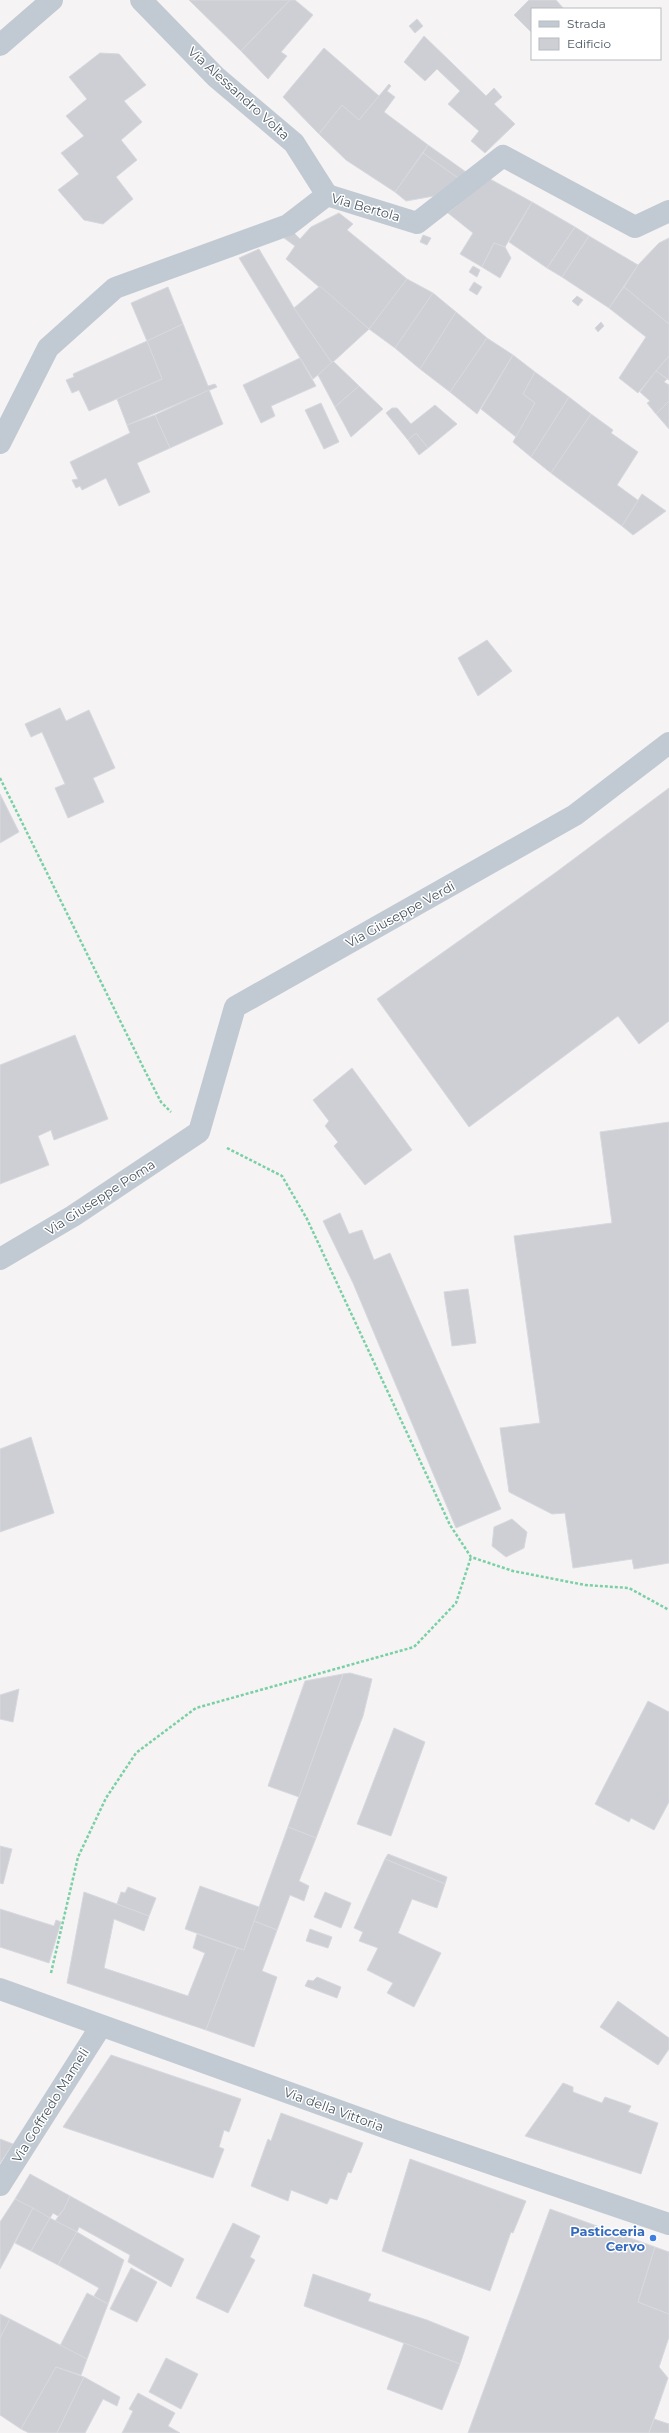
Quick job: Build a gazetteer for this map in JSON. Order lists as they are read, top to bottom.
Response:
{
  "streets": {
    "street": [
      "Via Alessandro Volta",
      "Via Bertola",
      "Via Giuseppe Verdi",
      "Via Giuseppe Poma",
      "Via Goffredo Mameli",
      "Via della Vittoria"
    ]
  },
  "crossings": [
    ["Via Alessandro Volta", "Via Bertola"],
    ["Via Giuseppe Verdi", "Via Giuseppe Poma"],
    ["Via Goffredo Mameli", "Via della Vittoria"]
  ],
  "places": ["Pasticceria Cervo"],
  "legend": ["Strada", "Edificio"]
}
